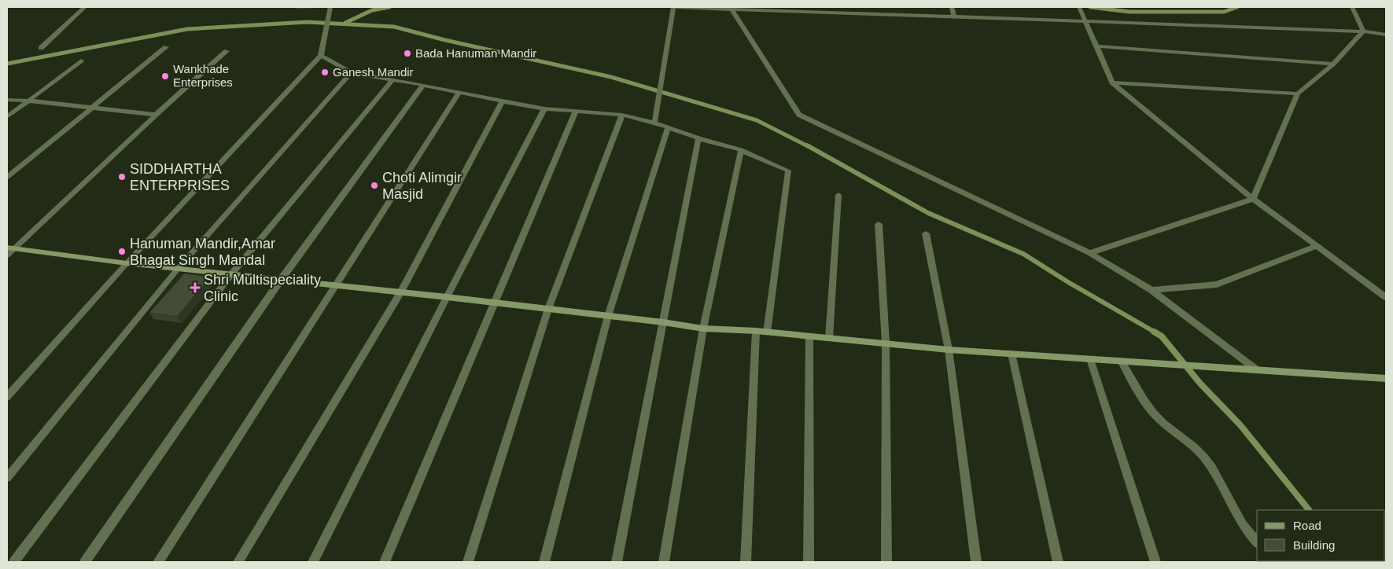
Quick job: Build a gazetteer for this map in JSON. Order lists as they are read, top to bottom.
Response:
{
  "places": {
    "other": [
      "Bada Hanuman Mandir",
      "Ganesh Mandir",
      "Wankhade Enterprises",
      "SIDDHARTHA ENTERPRISES",
      "Choti Alimgir Masjid",
      "Hanuman Mandir,Amar Bhagat Singh Mandal"
    ],
    "health": ["Shri Multispeciality Clinic"]
  },
  "legend": ["Road", "Building"]
}
